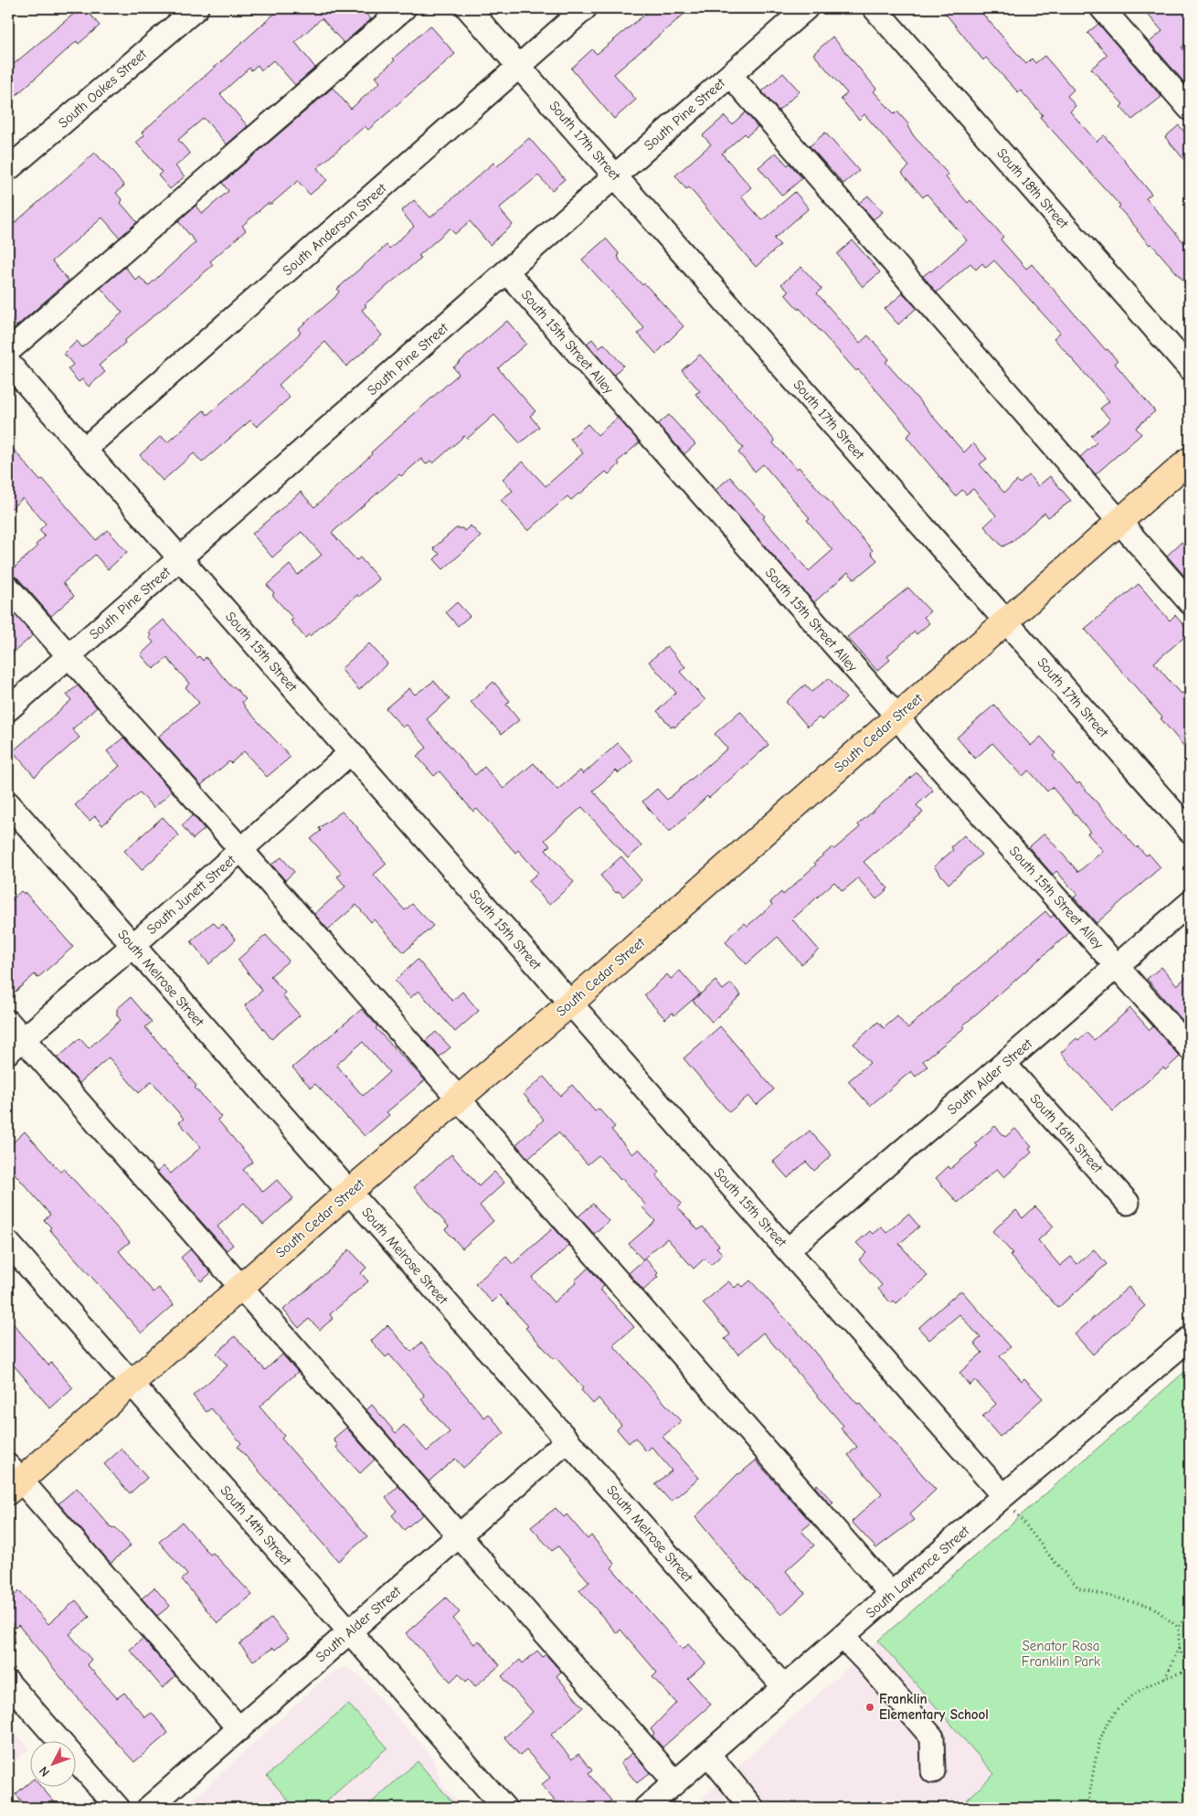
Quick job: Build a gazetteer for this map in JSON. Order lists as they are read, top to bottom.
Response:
{
  "streets": {
    "main road": ["South Cedar Street"],
    "street": [
      "South Oakes Street",
      "South Pine Street",
      "South 17th Street",
      "South 18th Street",
      "South Anderson Street",
      "South 15th Street Alley",
      "South 15th Street",
      "South Junett Street",
      "South Melrose Street",
      "South Alder Street",
      "South 16th Street",
      "South 14th Street",
      "South Lawrence Street"
    ]
  },
  "crossings": [
    ["South Pine Street", "South 17th Street"],
    ["South Pine Street", "South 15th Street Alley"],
    ["South Pine Street", "South 15th Street"],
    ["South 17th Street", "South Anderson Street"],
    ["South 17th Street", "South Cedar Street"],
    ["South Anderson Street", "South 15th Street"],
    ["South 15th Street Alley", "South Cedar Street"],
    ["South 15th Street Alley", "South Alder Street"],
    ["South 15th Street", "South Cedar Street"],
    ["South 15th Street", "South Junett Street"],
    ["South 15th Street", "South Alder Street"],
    ["South 15th Street", "South Lawrence Street"],
    ["South Cedar Street", "South Melrose Street"],
    ["South Cedar Street", "South 14th Street"],
    ["South Junett Street", "South Melrose Street"],
    ["South Melrose Street", "South Alder Street"],
    ["South Melrose Street", "South Lawrence Street"],
    ["South Alder Street", "South 16th Street"],
    ["South Alder Street", "South 14th Street"]
  ],
  "parks": ["Senator Rosa Franklin Park"],
  "places": ["Franklin Elementary School"],
  "north": "bottom left"
}
